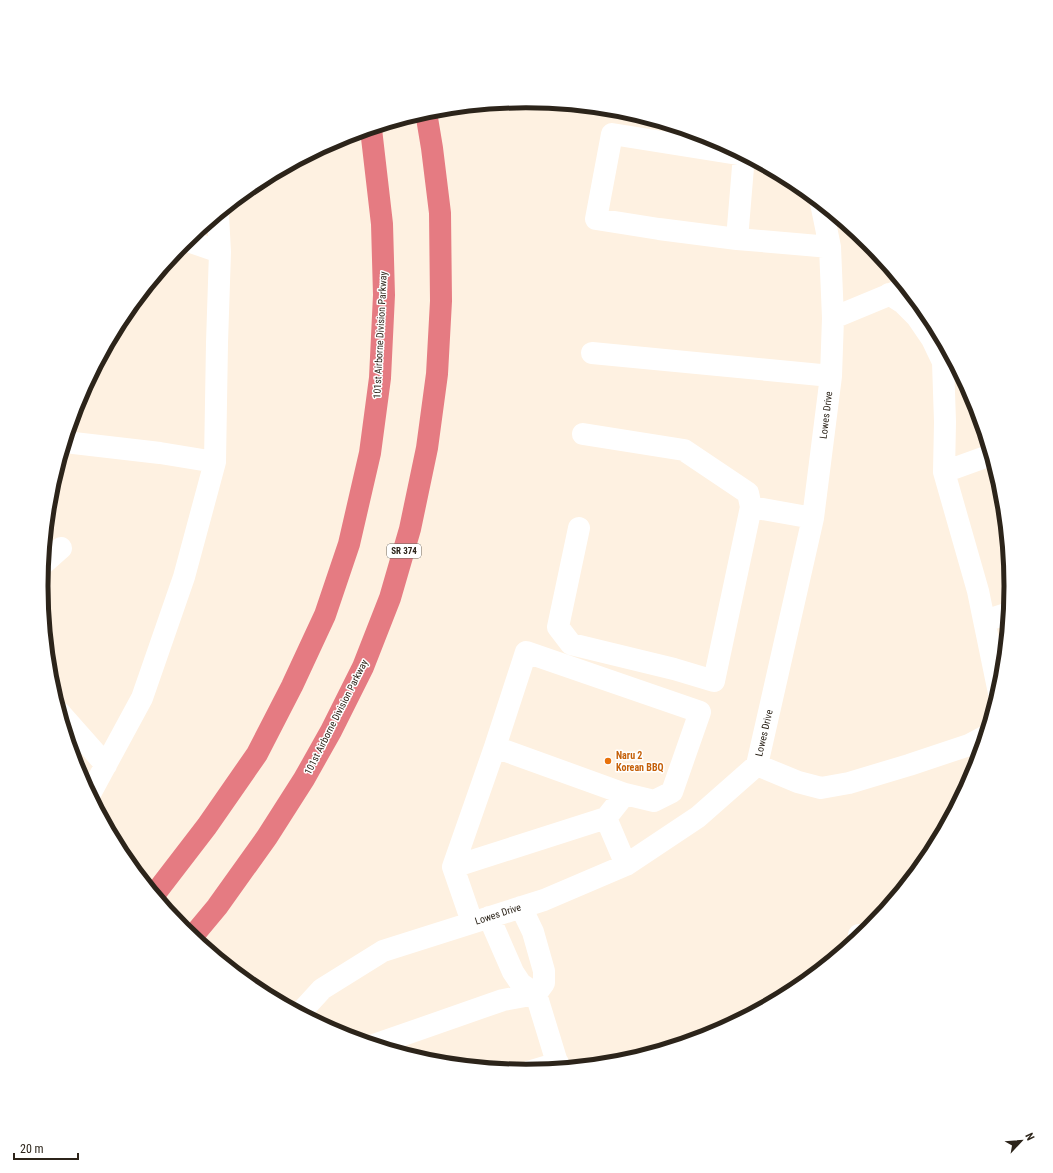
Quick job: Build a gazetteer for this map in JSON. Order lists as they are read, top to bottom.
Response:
{
  "streets": {
    "highway": ["101st Airborne Division Parkway", "SR 374"],
    "street": ["Lowes Drive"]
  },
  "places": ["Naru 2 Korean BBQ"],
  "scale_bar": "20 m",
  "north": "top right"
}
